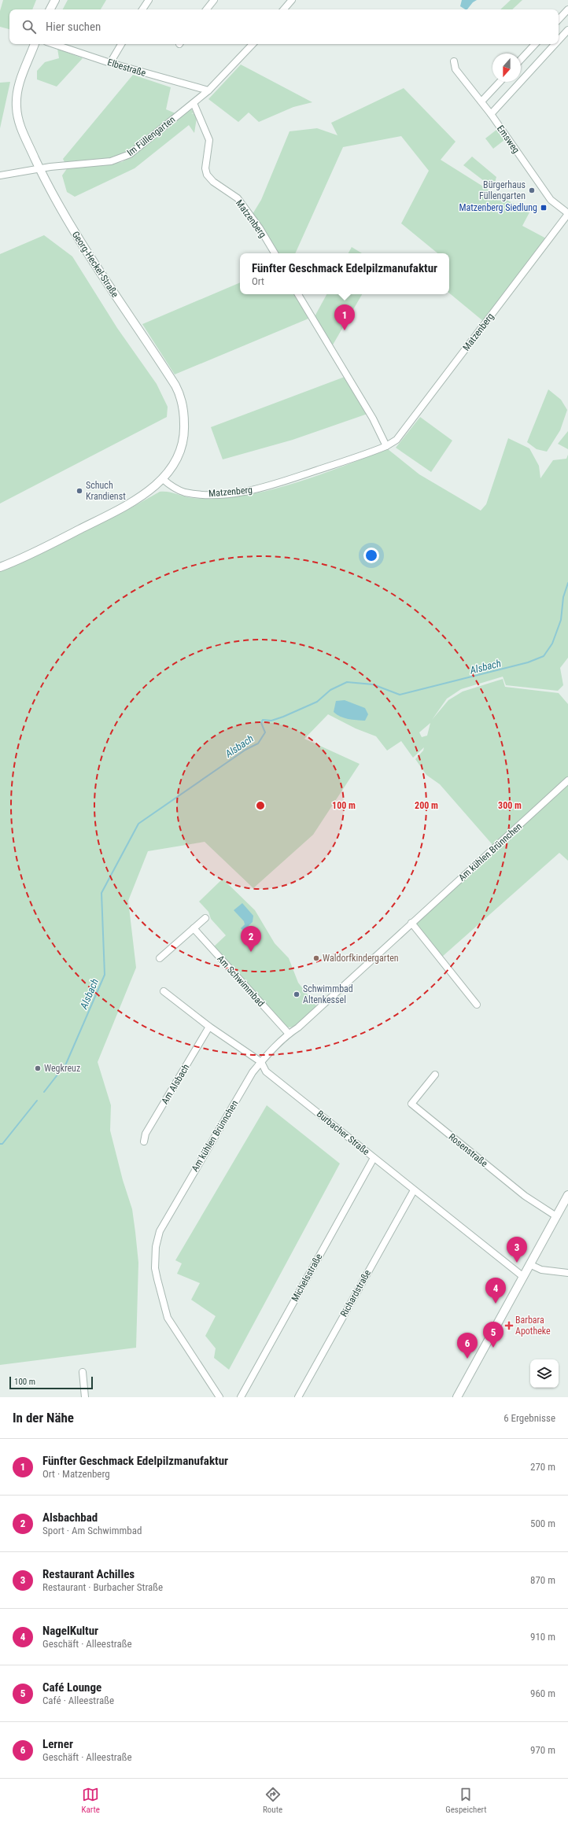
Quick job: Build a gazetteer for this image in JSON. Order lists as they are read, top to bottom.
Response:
{
  "streets": {
    "street": [
      "Elbestraße",
      "Im Füllengarten",
      "Emsweg",
      "Matzenberg",
      "Georg-Heckel-Straße",
      "Am kühlen Brünnchen",
      "Am Schwimmbad",
      "Am Alsbach",
      "Burbacher Straße",
      "Rosenstraße",
      "Michelsstraße",
      "Richardstraße"
    ]
  },
  "crossings": [
    ["Elbestraße", "Im Füllengarten"],
    ["Im Füllengarten", "Matzenberg"],
    ["Im Füllengarten", "Georg-Heckel-Straße"],
    ["Emsweg", "Matzenberg"],
    ["Matzenberg", "Georg-Heckel-Straße"],
    ["Am kühlen Brünnchen", "Am Schwimmbad"],
    ["Am kühlen Brünnchen", "Burbacher Straße"],
    ["Am Alsbach", "Burbacher Straße"],
    ["Burbacher Straße", "Michelsstraße"],
    ["Burbacher Straße", "Richardstraße"]
  ],
  "water": ["Alsbach"],
  "places": {
    "other": [
      "Bürgerhaus Füllengarten",
      "Schuch Krandienst",
      "Waldorfkindergarten",
      "Schwimmbad Altenkessel",
      "Wegkreuz"
    ],
    "transit": ["Matzenberg Siedlung"],
    "health": ["Barbara Apotheke"]
  },
  "scale_bar": "100 m",
  "north": "bottom",
  "page": {
    "search": "Hier suchen",
    "popup": ["Fünfter Geschmack Edelpilzmanufaktur", "Ort"],
    "pins": [
      "1",
      "2",
      "3",
      "4",
      "5",
      "6"
    ],
    "scale": "100 m",
    "heading": ["In der Nähe", "6 Ergebnisse"],
    "list": [
      {
        "mark": "1",
        "name": "Fünfter Geschmack Edelpilzmanufaktur",
        "note": "Ort · Matzenberg",
        "value": "270 m"
      },
      {
        "mark": "2",
        "name": "Alsbachbad",
        "note": "Sport · Am Schwimmbad",
        "value": "500 m"
      },
      {
        "mark": "3",
        "name": "Restaurant Achilles",
        "note": "Restaurant · Burbacher Straße",
        "value": "870 m"
      },
      {
        "mark": "4",
        "name": "NagelKultur",
        "note": "Geschäft · Alleestraße",
        "value": "910 m"
      },
      {
        "mark": "5",
        "name": "Café Lounge",
        "note": "Café · Alleestraße",
        "value": "960 m"
      },
      {
        "mark": "6",
        "name": "Lerner",
        "note": "Geschäft · Alleestraße",
        "value": "970 m"
      }
    ],
    "nav": ["Karte", "Route", "Gespeichert"]
  },
  "rings": ["100 m", "200 m", "300 m"]
}
